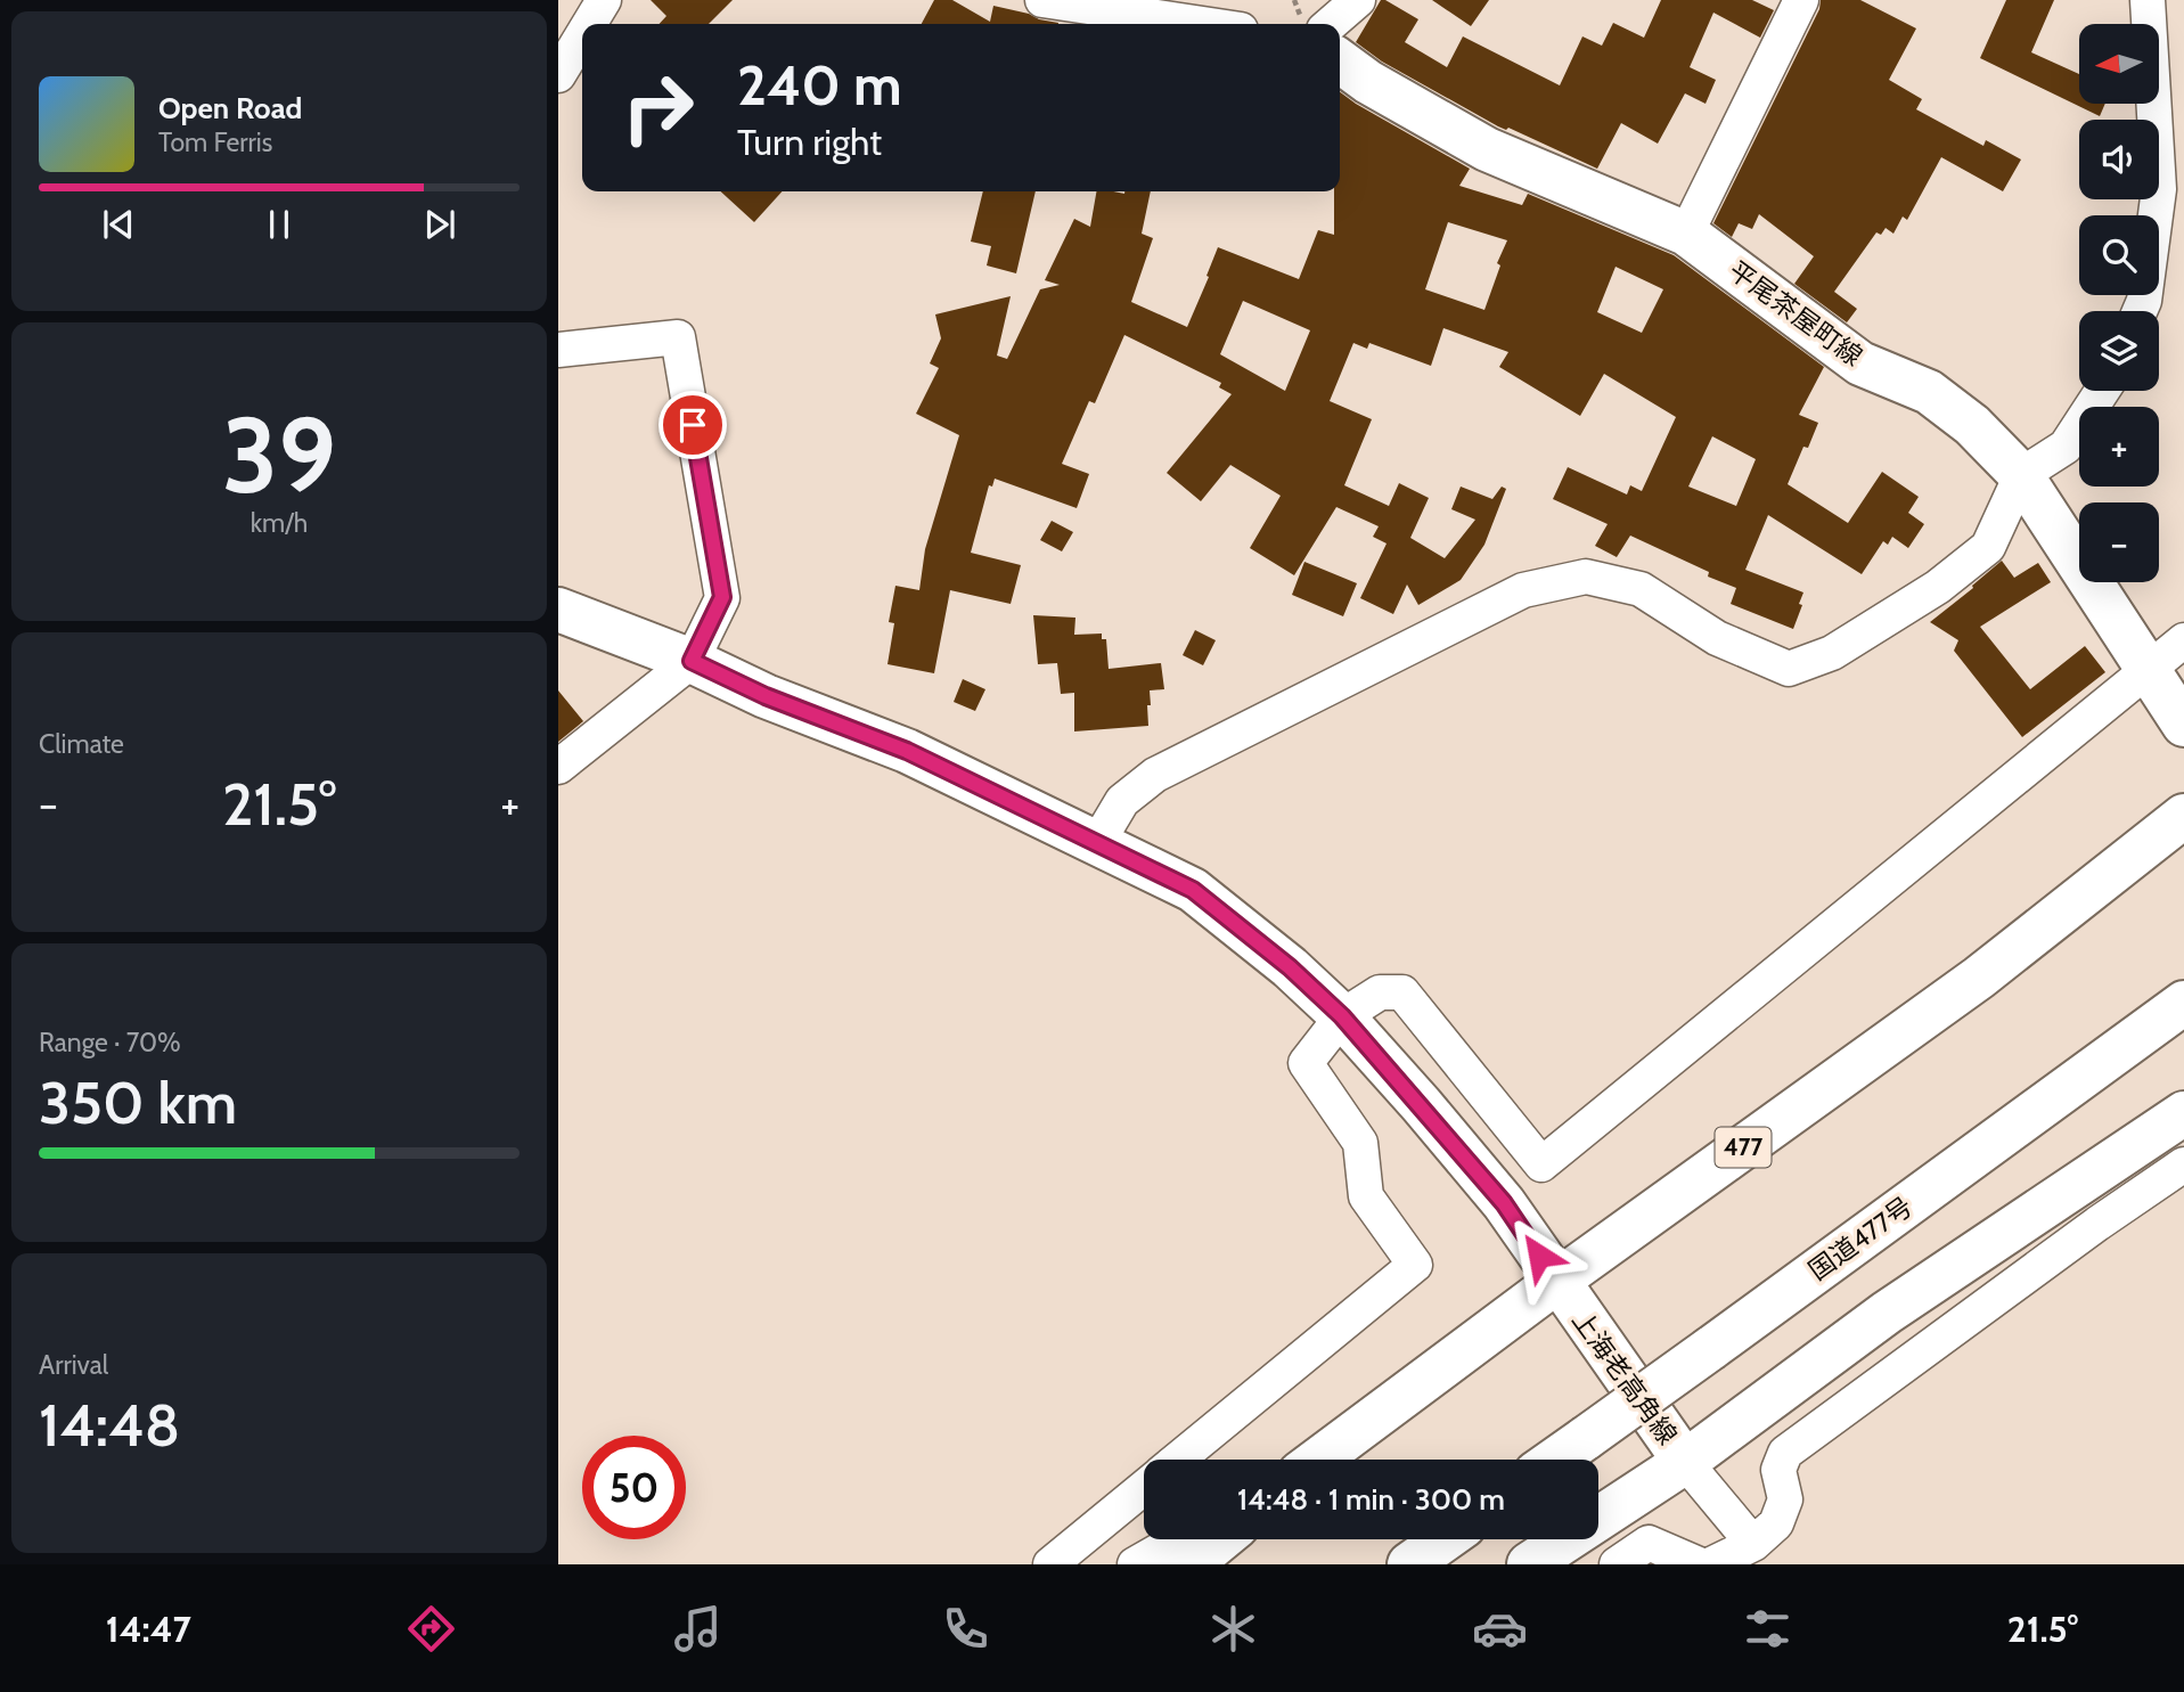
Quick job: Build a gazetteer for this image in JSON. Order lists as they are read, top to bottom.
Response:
{
  "streets": {
    "main road": [
      "平尾茶屋町線",
      "477",
      "国道477号",
      "上海老高角線"
    ]
  },
  "crossings": [
    ["477", "上海老高角線"]
  ],
  "north": "left",
  "page": {
    "map_buttons": ["+", "−"],
    "turn": ["240 m", "Turn right"],
    "song": ["Open Road", "Tom Ferris"],
    "tile": [
      ["39", "km/h"],
      "Climate",
      ["Range · 70%", "350 km"],
      ["Arrival", "14:48"]
    ],
    "heat": ["−", "21.5°", "+"],
    "limit": "50",
    "trip": "14:48 · 1 min · 300 m",
    "tabs": ["14:47", "21.5°"]
  }
}
